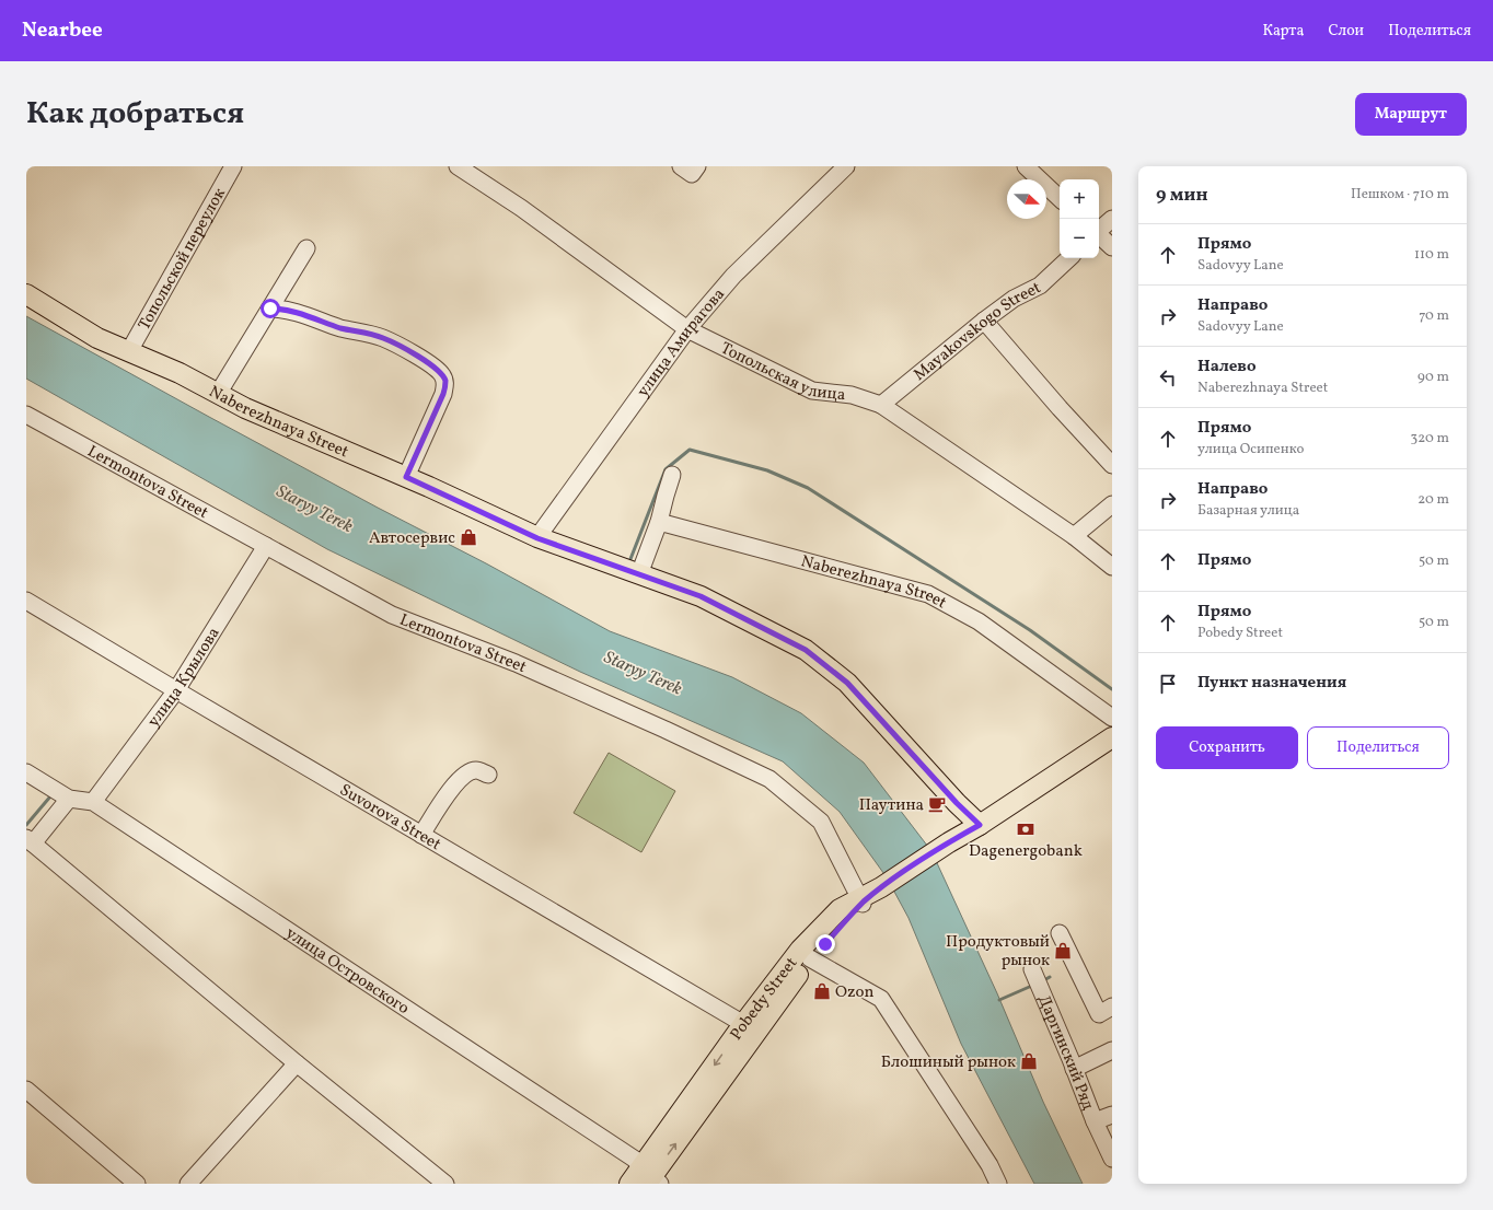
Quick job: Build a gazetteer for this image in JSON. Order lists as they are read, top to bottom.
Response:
{
  "streets": {
    "main road": ["Naberezhnaya Street", "Pobedy Street"],
    "street": [
      "Топольской переулок",
      "Mayakovskogo Street",
      "улица Амирагова",
      "Топольская улица",
      "Lermontova Street",
      "улица Крылова",
      "Suvorova Street",
      "улица Островского",
      "Даргинский Ряд"
    ]
  },
  "crossings": [
    ["Топольской переулок", "Naberezhnaya Street"],
    ["Mayakovskogo Street", "Топольская улица"],
    ["улица Амирагова", "Топольская улица"],
    ["улица Амирагова", "Naberezhnaya Street"],
    ["Naberezhnaya Street", "Pobedy Street"],
    ["Lermontova Street", "улица Крылова"],
    ["Lermontova Street", "Pobedy Street"],
    ["улица Крылова", "Suvorova Street"],
    ["улица Крылова", "улица Островского"],
    ["Suvorova Street", "Pobedy Street"],
    ["улица Островского", "Pobedy Street"]
  ],
  "water": ["Staryy Terek"],
  "places": {
    "shop": [
      "Автосервис",
      "Продуктовый рынок",
      "Ozon",
      "Блошиный рынок"
    ],
    "cafe": ["Паутина"],
    "bank": ["Dagenergobank"]
  },
  "north": "right",
  "page": {
    "header": "Nearbee",
    "nav": ["Карта", "Слои", "Поделиться"],
    "title": "Как добраться",
    "buttons": [
      "Маршрут",
      ["Сохранить", "Поделиться"]
    ],
    "heading": ["9 мин", "Пешком · 710 m"],
    "map_buttons": ["+", "−"],
    "list": [
      ["Прямо", "Sadovyy Lane", "110 m"],
      ["Направо", "Sadovyy Lane", "70 m"],
      ["Налево", "Naberezhnaya Street", "90 m"],
      ["Прямо", "улица Осипенко", "320 m"],
      ["Направо", "Базарная улица", "20 m"],
      ["Прямо", "50 m"],
      ["Прямо", "Pobedy Street", "50 m"],
      "Пункт назначения"
    ]
  }
}
